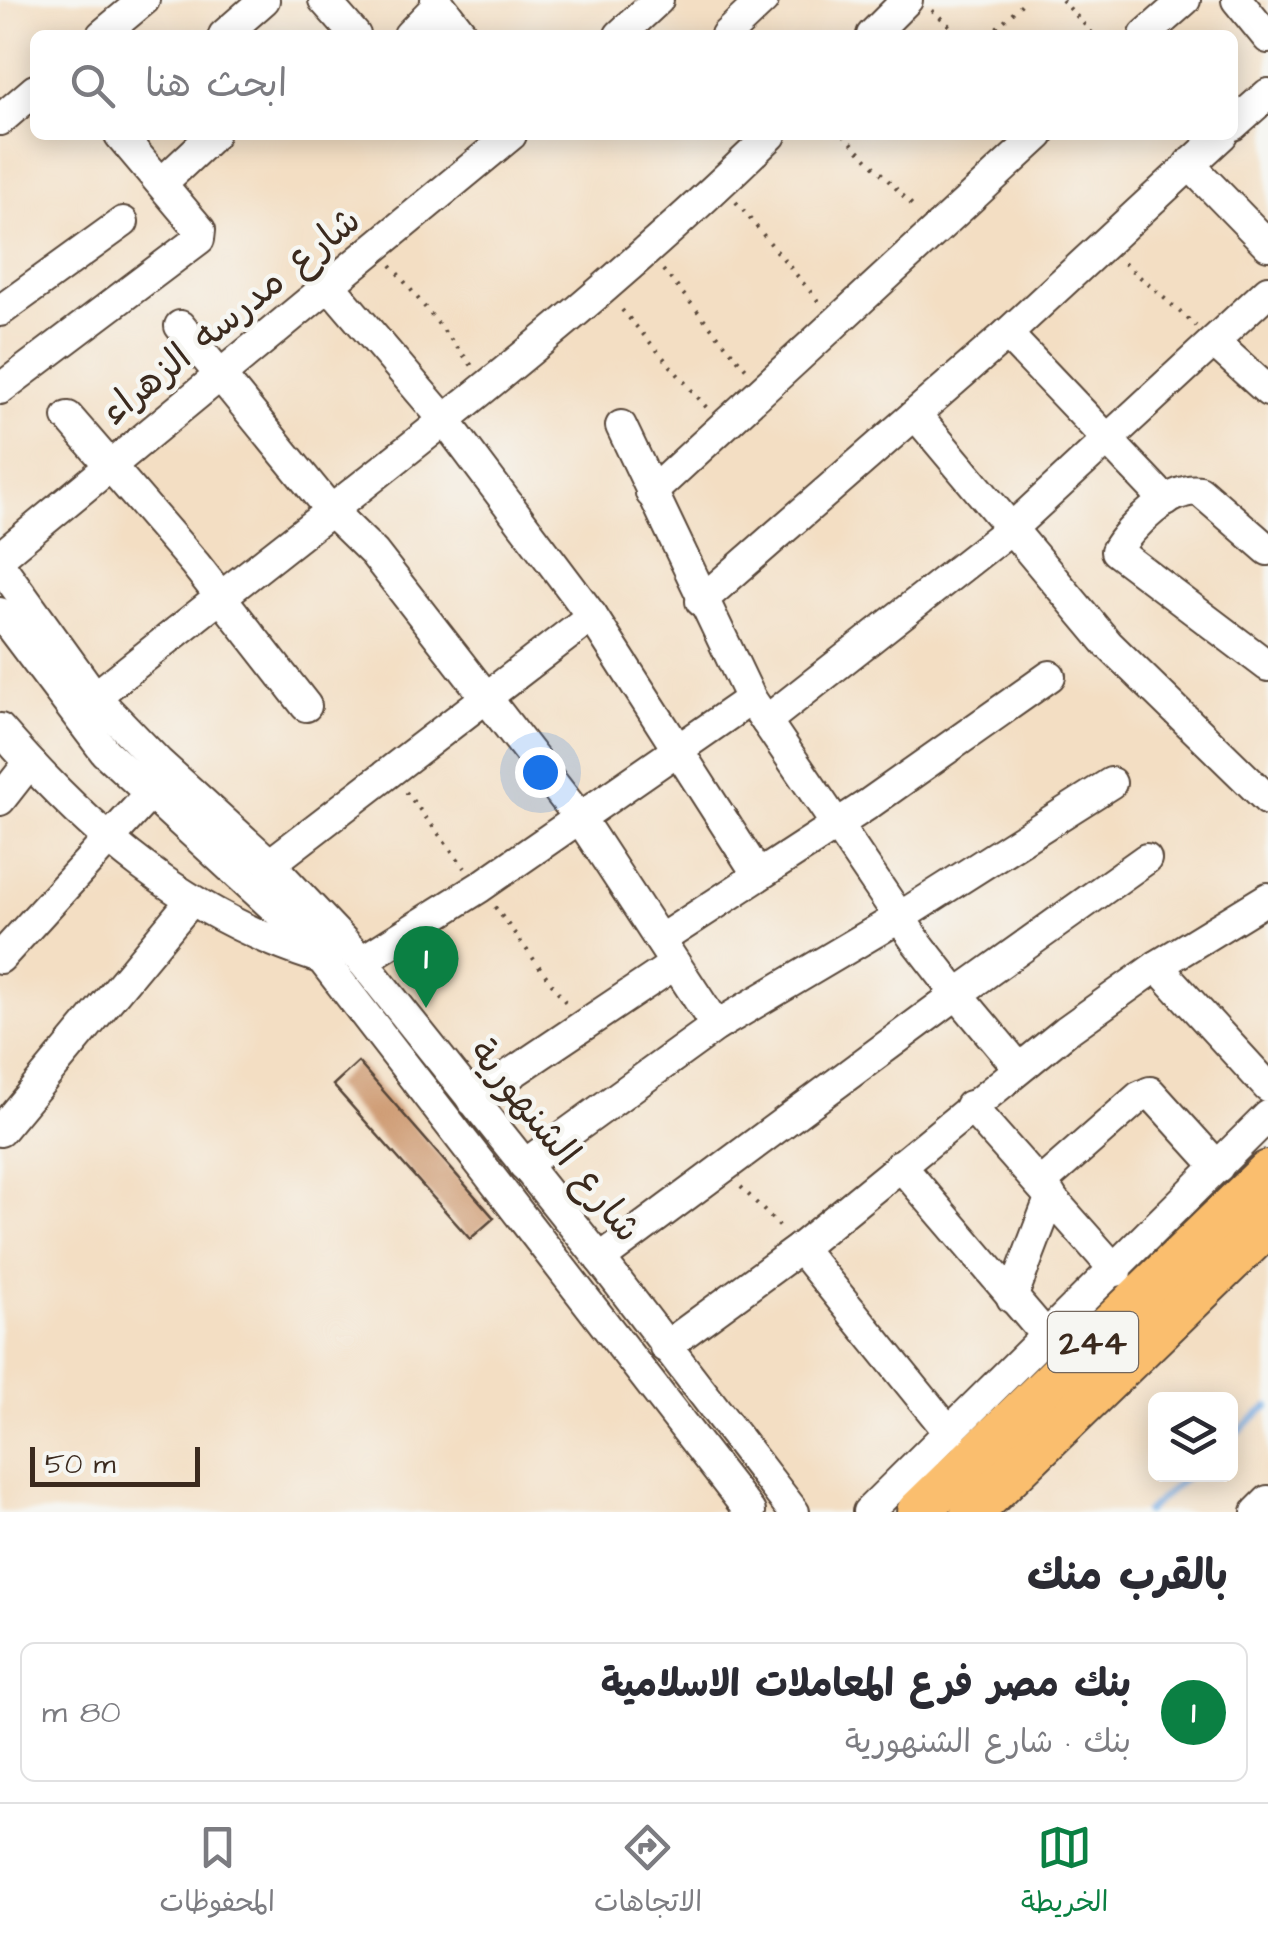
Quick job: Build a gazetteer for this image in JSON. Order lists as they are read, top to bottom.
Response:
{
  "streets": {
    "highway": ["244"],
    "street": ["شارع مدرسه الزهراء", "شارع الشنهورية"]
  },
  "scale_bar": "50 m",
  "page": {
    "search": "ابحث هنا",
    "pins": "1",
    "scale": "50 m",
    "heading": "بالقرب منك",
    "list": [
      {
        "mark": "1",
        "name": "بنك مصر فرع المعاملات الاسلامية",
        "note": "بنك · شارع الشنهورية",
        "value": "80 m"
      }
    ],
    "nav": ["الخريطة", "الاتجاهات", "المحفوظات"]
  }
}
